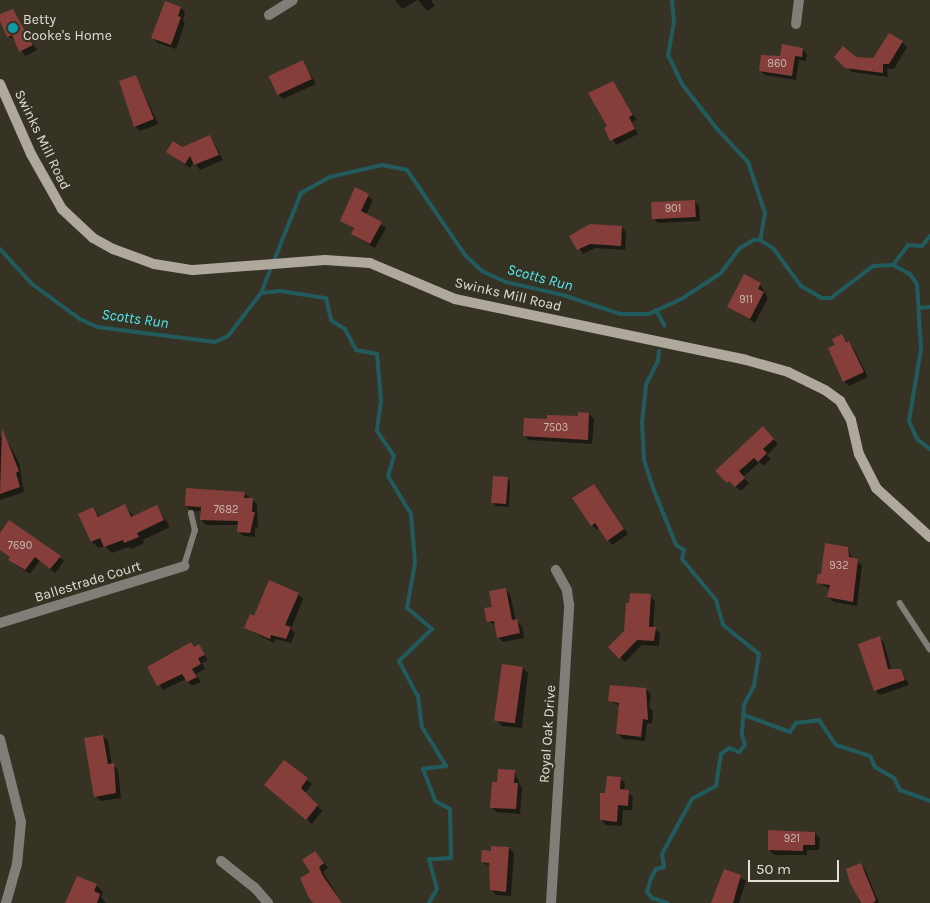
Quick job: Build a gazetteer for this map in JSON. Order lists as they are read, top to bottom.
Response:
{
  "streets": {
    "street": ["Swinks Mill Road", "Ballestrade Court", "Royal Oak Drive"]
  },
  "water": ["Scotts Run"],
  "places": ["Betty Cooke's Home"],
  "house_numbers": [
    "860",
    "901",
    "911",
    "7503",
    "7682",
    "7690",
    "932",
    "921"
  ],
  "scale_bar": "50 m"
}
